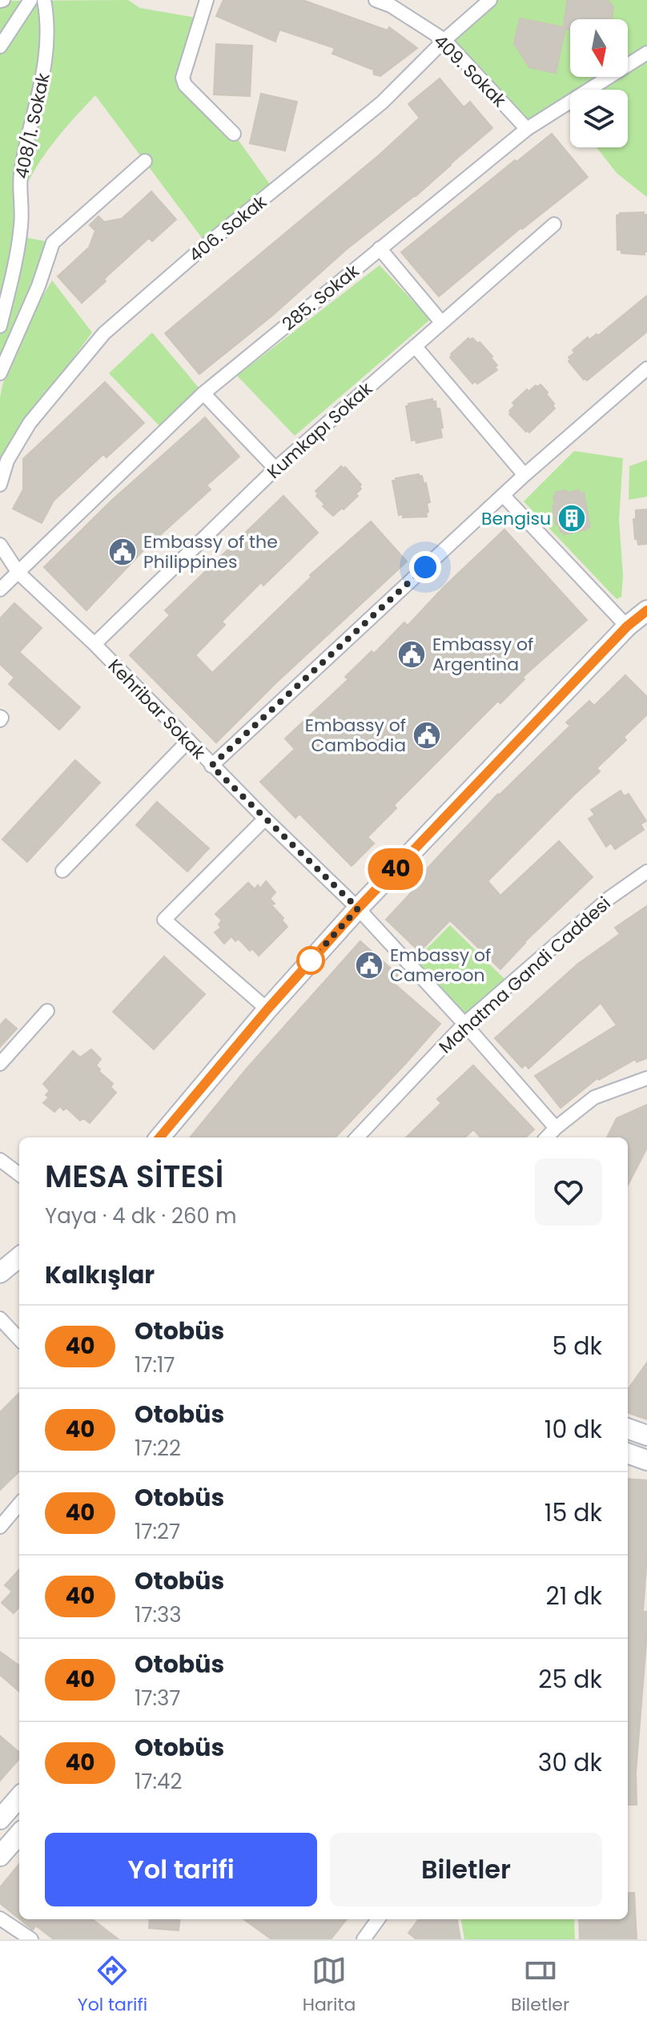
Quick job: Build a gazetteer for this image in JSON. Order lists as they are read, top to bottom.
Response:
{
  "streets": {
    "street": [
      "409. Sokak",
      "408/1. Sokak",
      "406. Sokak",
      "285. Sokak",
      "Kumkapı Sokak",
      "Kehribar Sokak",
      "Mahatma Gandi Caddesi"
    ]
  },
  "crossings": [
    ["409. Sokak", "406. Sokak"],
    ["409. Sokak", "285. Sokak"],
    ["285. Sokak", "Kehribar Sokak"],
    ["Kumkapı Sokak", "Kehribar Sokak"],
    ["Kehribar Sokak", "Mahatma Gandi Caddesi"]
  ],
  "places": {
    "building": ["Bengisu"],
    "public building": [
      "Embassy of the Philippines",
      "Embassy of Argentina",
      "Embassy of Cambodia",
      "Embassy of Cameroon"
    ]
  },
  "lines": ["bus line 40"],
  "north": "bottom",
  "page": {
    "on_map": "40",
    "heading": [
      ["MESA SİTESİ", "Yaya · 4 dk · 260 m"],
      "Kalkışlar"
    ],
    "list": [
      {
        "mark": "40",
        "name": "Otobüs",
        "note": "17:17",
        "value": "5 dk"
      },
      {
        "mark": "40",
        "name": "Otobüs",
        "note": "17:22",
        "value": "10 dk"
      },
      {
        "mark": "40",
        "name": "Otobüs",
        "note": "17:27",
        "value": "15 dk"
      },
      {
        "mark": "40",
        "name": "Otobüs",
        "note": "17:33",
        "value": "21 dk"
      },
      {
        "mark": "40",
        "name": "Otobüs",
        "note": "17:37",
        "value": "25 dk"
      },
      {
        "mark": "40",
        "name": "Otobüs",
        "note": "17:42",
        "value": "30 dk"
      }
    ],
    "buttons": ["Yol tarifi", "Biletler"],
    "tabs": ["Yol tarifi", "Harita", "Biletler"]
  }
}
